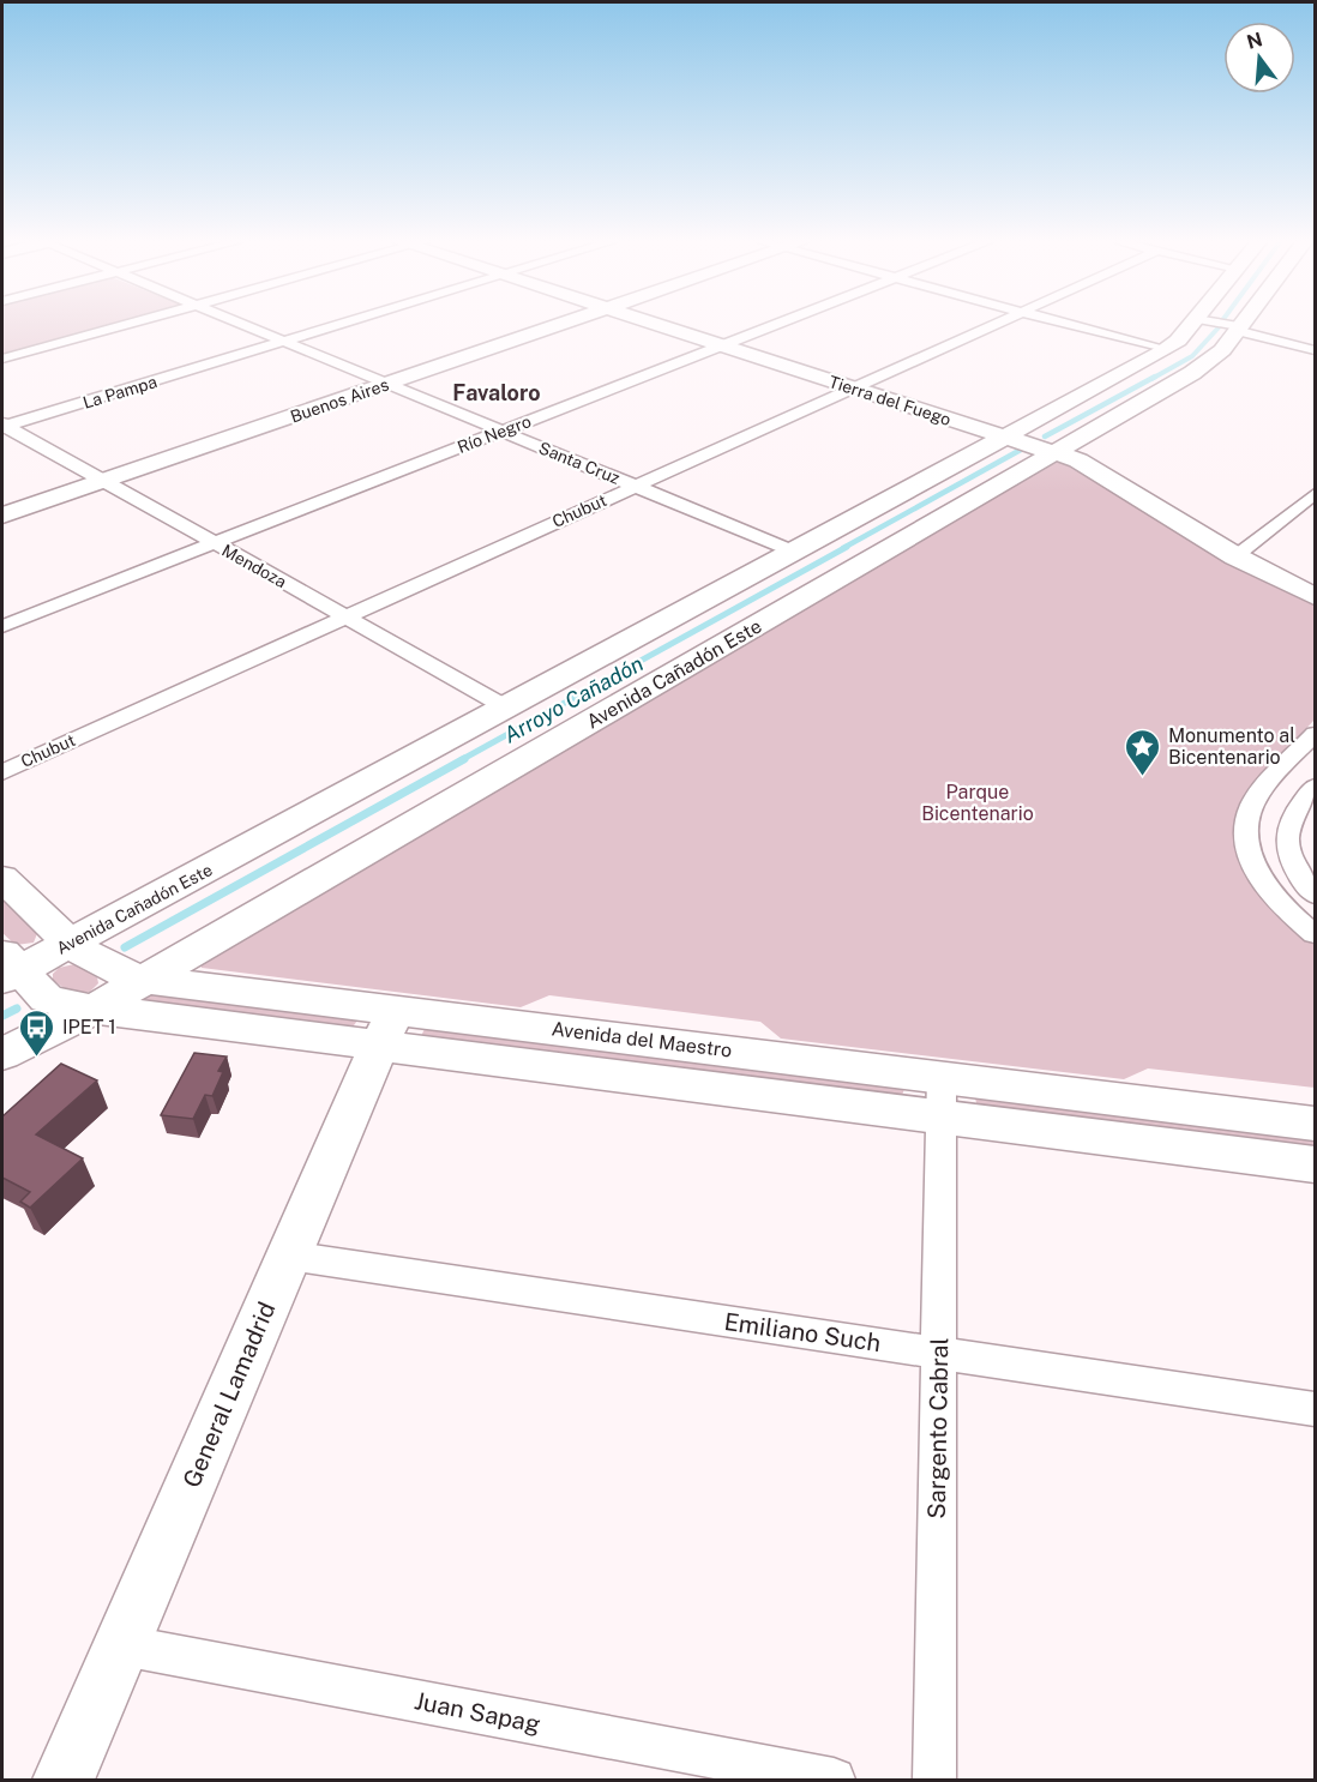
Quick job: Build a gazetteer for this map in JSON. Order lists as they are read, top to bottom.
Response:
{
  "streets": {
    "street": [
      "La Pampa",
      "Buenos Aires",
      "Tierra del Fuego",
      "Río Negro",
      "Santa Cruz",
      "Chubut",
      "Mendoza",
      "Avenida Cañadón Este",
      "Avenida del Maestro",
      "Emiliano Such",
      "General Lamadrid",
      "Sargento Cabral",
      "Juan Sapag"
    ]
  },
  "crossings": [
    ["La Pampa", "Santa Cruz"],
    ["La Pampa", "Mendoza"],
    ["Buenos Aires", "Santa Cruz"],
    ["Buenos Aires", "Mendoza"],
    ["Tierra del Fuego", "Río Negro"],
    ["Tierra del Fuego", "Chubut"],
    ["Tierra del Fuego", "Avenida Cañadón Este"],
    ["Río Negro", "Santa Cruz"],
    ["Río Negro", "Mendoza"],
    ["Santa Cruz", "Chubut"],
    ["Santa Cruz", "Avenida Cañadón Este"],
    ["Chubut", "Mendoza"],
    ["Mendoza", "Avenida Cañadón Este"],
    ["Avenida Cañadón Este", "Avenida del Maestro"],
    ["Avenida del Maestro", "General Lamadrid"],
    ["Avenida del Maestro", "Sargento Cabral"],
    ["Emiliano Such", "General Lamadrid"],
    ["Emiliano Such", "Sargento Cabral"],
    ["General Lamadrid", "Juan Sapag"]
  ],
  "districts": ["Favaloro"],
  "water": ["Arroyo Cañadón"],
  "parks": ["Parque Bicentenario"],
  "places": {
    "place": ["Monumento al Bicentenario"],
    "bus stop": ["IPET 1"]
  },
  "north": "top"
}
